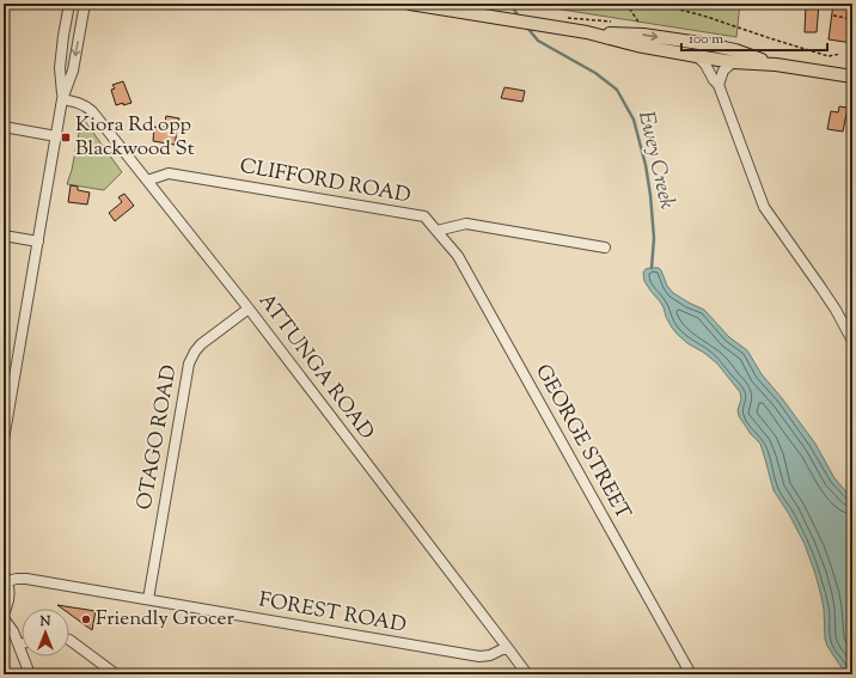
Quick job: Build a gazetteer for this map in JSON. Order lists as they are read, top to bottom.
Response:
{
  "streets": {
    "street": [
      "CLIFFORD ROAD",
      "ATTUNGA ROAD",
      "OTAGO ROAD",
      "GEORGE STREET",
      "FOREST ROAD"
    ]
  },
  "crossings": [
    ["CLIFFORD ROAD", "ATTUNGA ROAD"],
    ["CLIFFORD ROAD", "GEORGE STREET"],
    ["ATTUNGA ROAD", "OTAGO ROAD"],
    ["ATTUNGA ROAD", "FOREST ROAD"],
    ["OTAGO ROAD", "FOREST ROAD"]
  ],
  "water": ["Ewey Creek"],
  "places": {
    "transit": ["Kiora Rd opp Blackwood St"],
    "other": ["Friendly Grocer"]
  },
  "scale_bar": "100 m",
  "north": "top"
}
